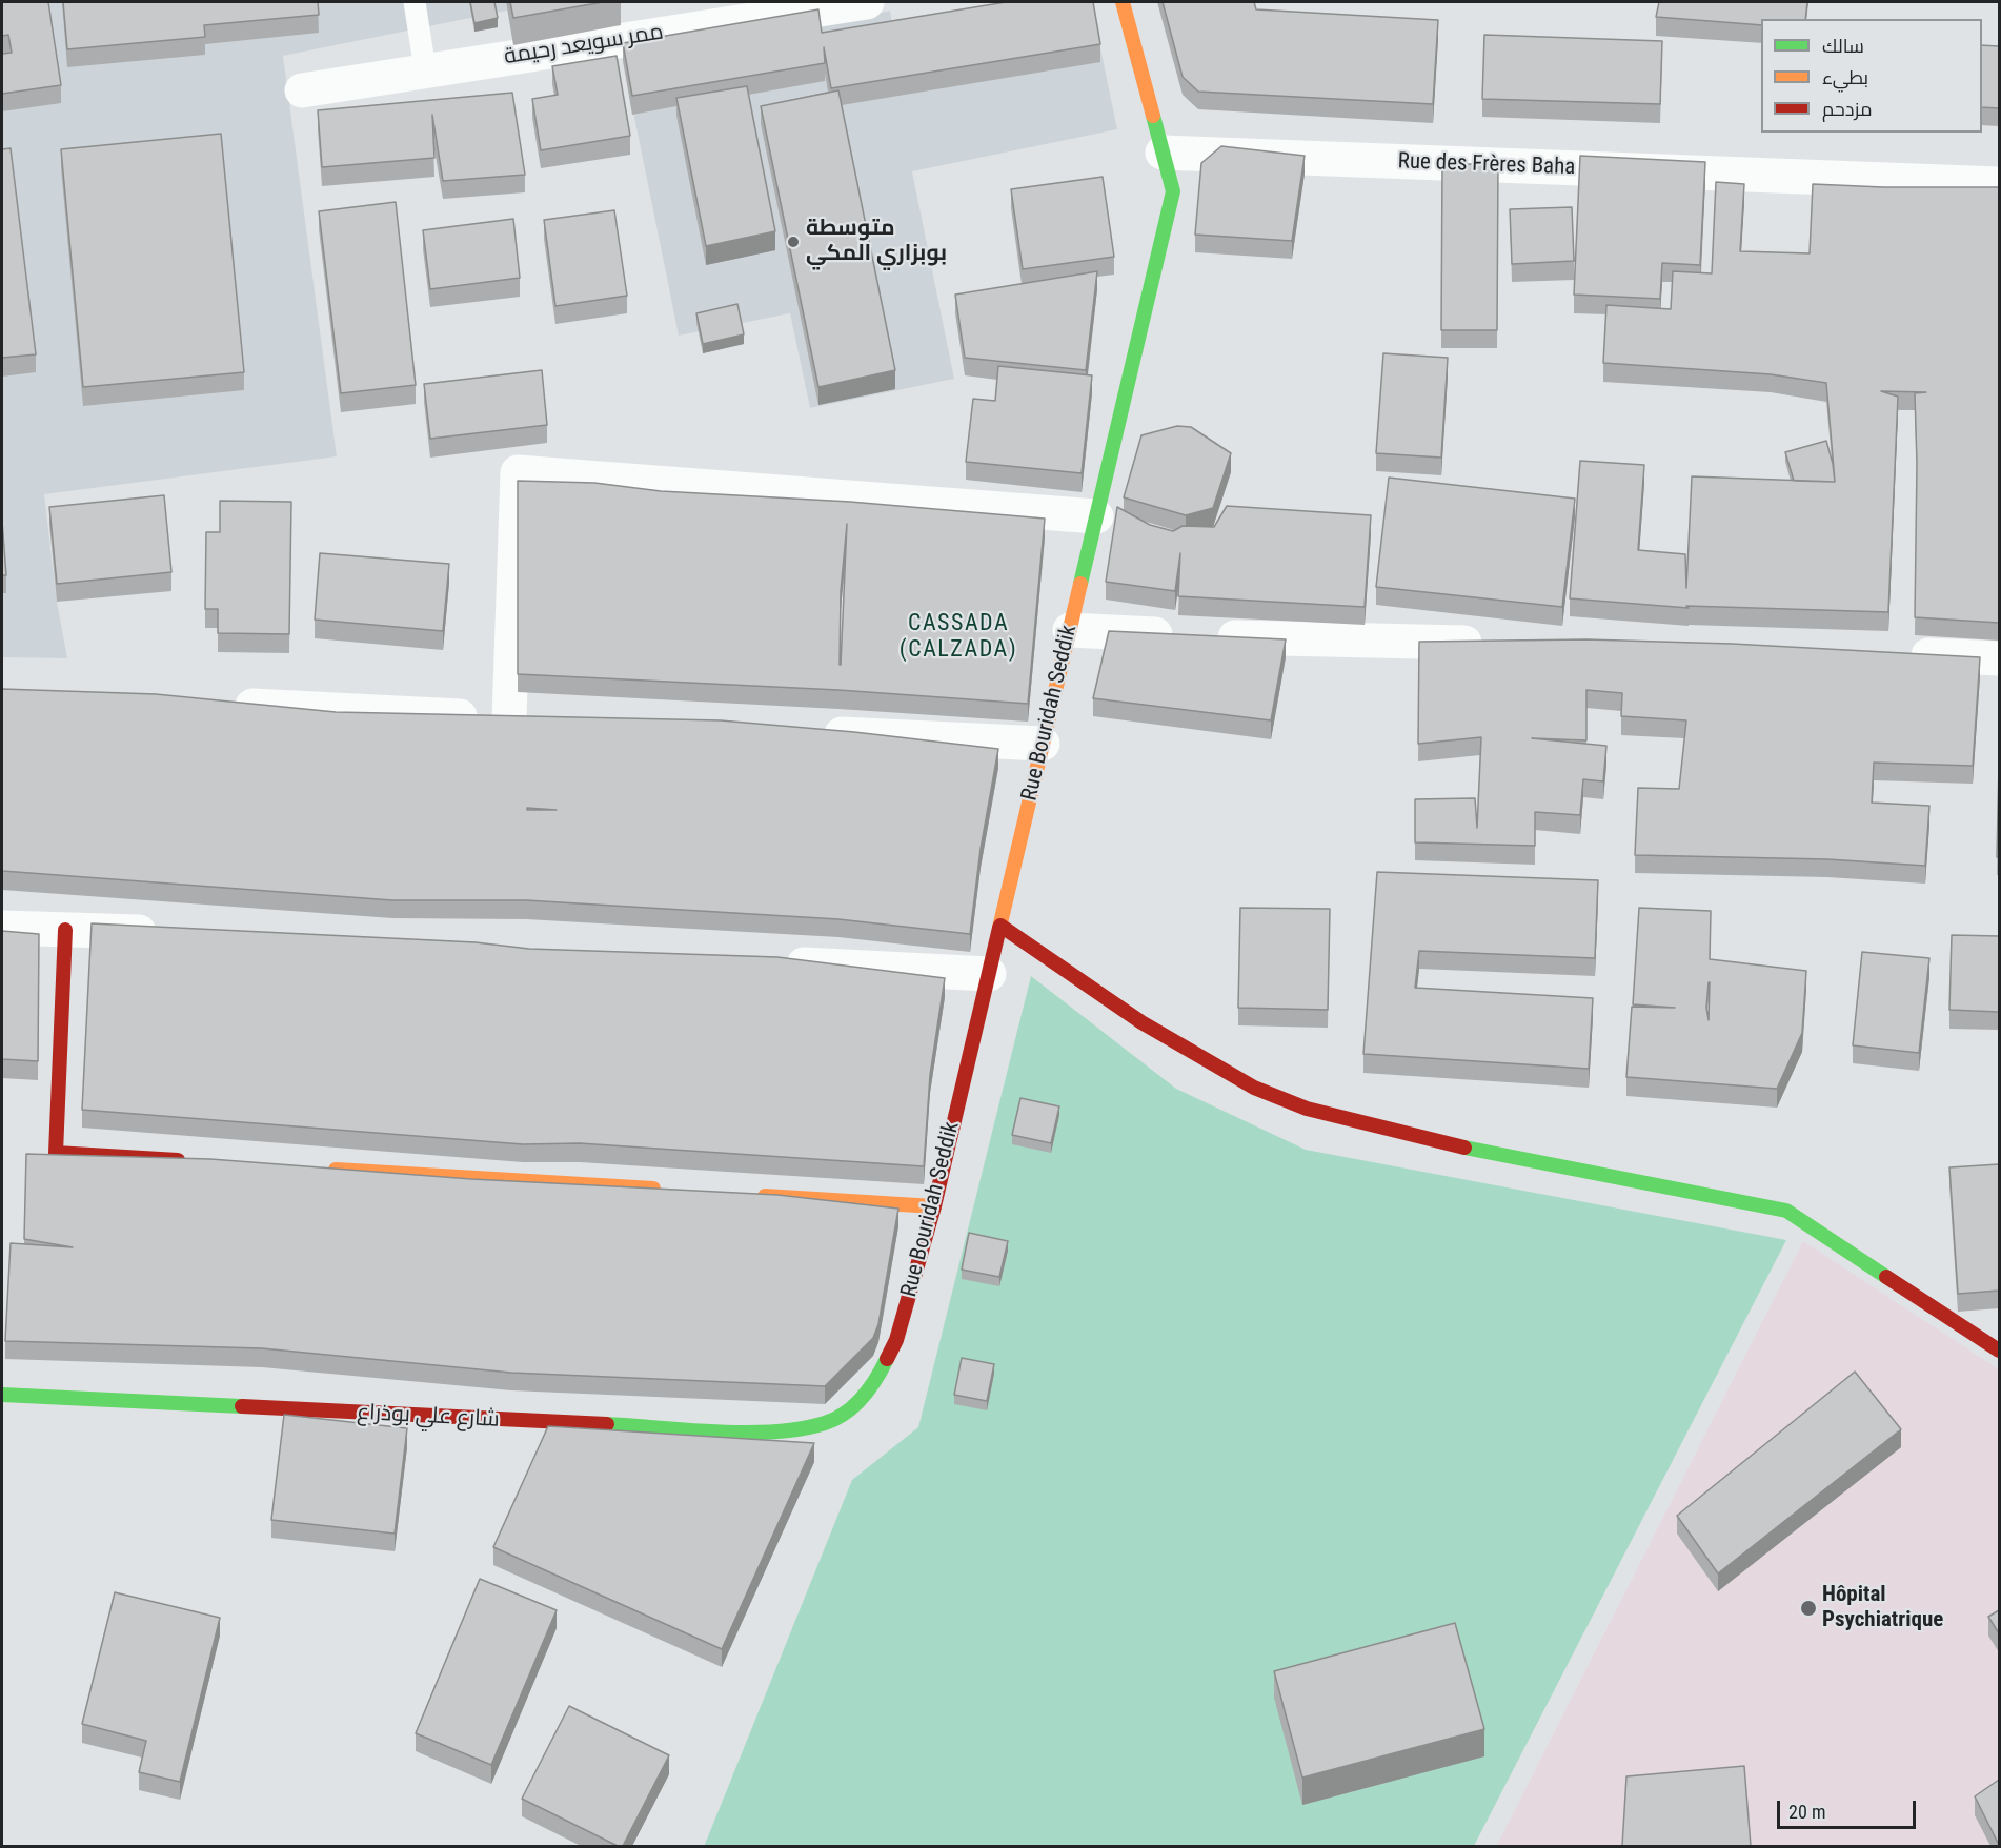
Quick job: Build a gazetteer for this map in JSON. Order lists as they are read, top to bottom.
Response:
{
  "streets": {
    "street": [
      "ممر سويعد رحيمة",
      "Rue des Frères Baha",
      "Rue Bouridah Seddik",
      "شارع علي بوذراع"
    ]
  },
  "crossings": [
    ["Rue des Frères Baha", "Rue Bouridah Seddik"],
    ["Rue Bouridah Seddik", "شارع علي بوذراع"]
  ],
  "districts": ["CASSADA (CALZADA)"],
  "places": ["متوسطة بوبزاري المكي", "Hôpital Psychiatrique"],
  "legend": ["سالك", "بطيء", "مزدحم"],
  "scale_bar": "20 m"
}
